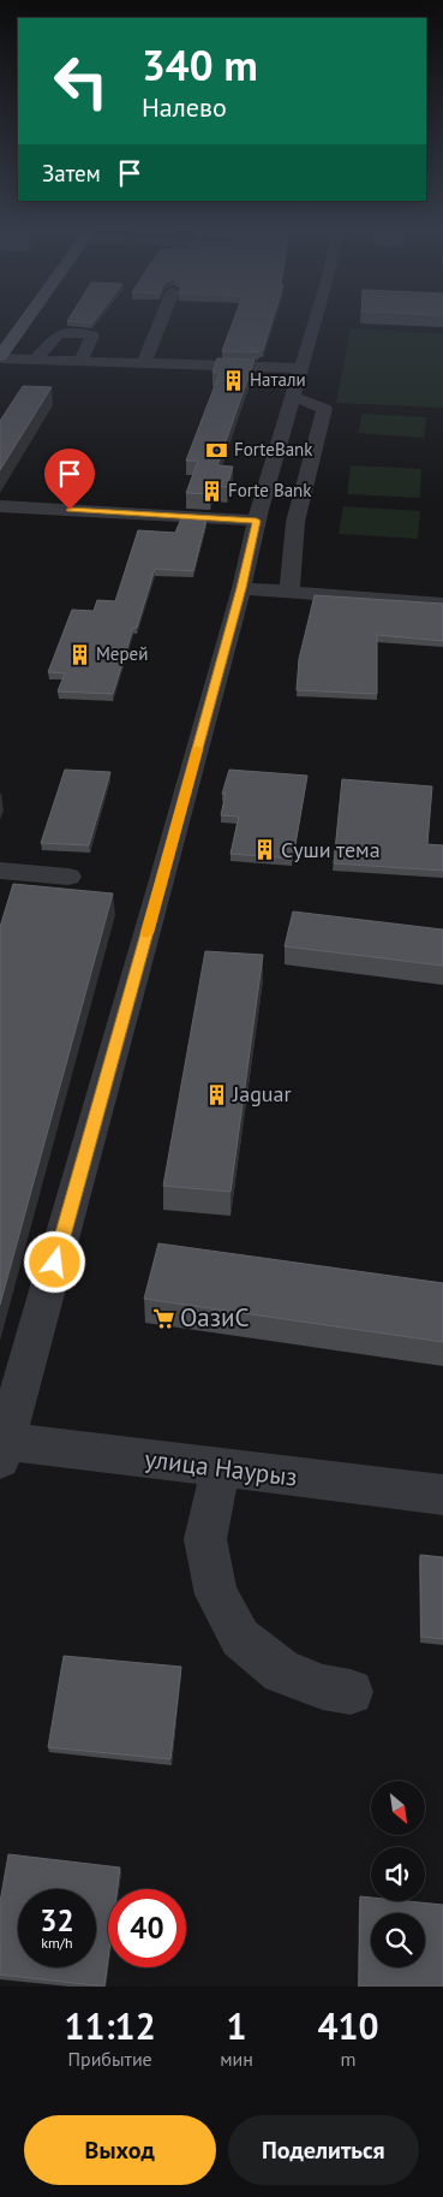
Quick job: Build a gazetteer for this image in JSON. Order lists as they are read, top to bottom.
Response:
{
  "streets": {
    "street": ["улица Наурыз"]
  },
  "places": {
    "building": [
      "Натали",
      "Forte Bank",
      "Мерей",
      "Суши тема",
      "Jaguar"
    ],
    "bank": ["ForteBank"],
    "supermarket": ["ОазиС"]
  },
  "north": "bottom right",
  "page": {
    "turn": ["340 m", "Налево"],
    "then": "Затем",
    "speed": "32 km/h",
    "limit": "40",
    "eta": [
      "11:12",
      "Прибытие",
      "1",
      "мин",
      "410",
      "m"
    ],
    "buttons": ["Выход", "Поделиться"]
  }
}
